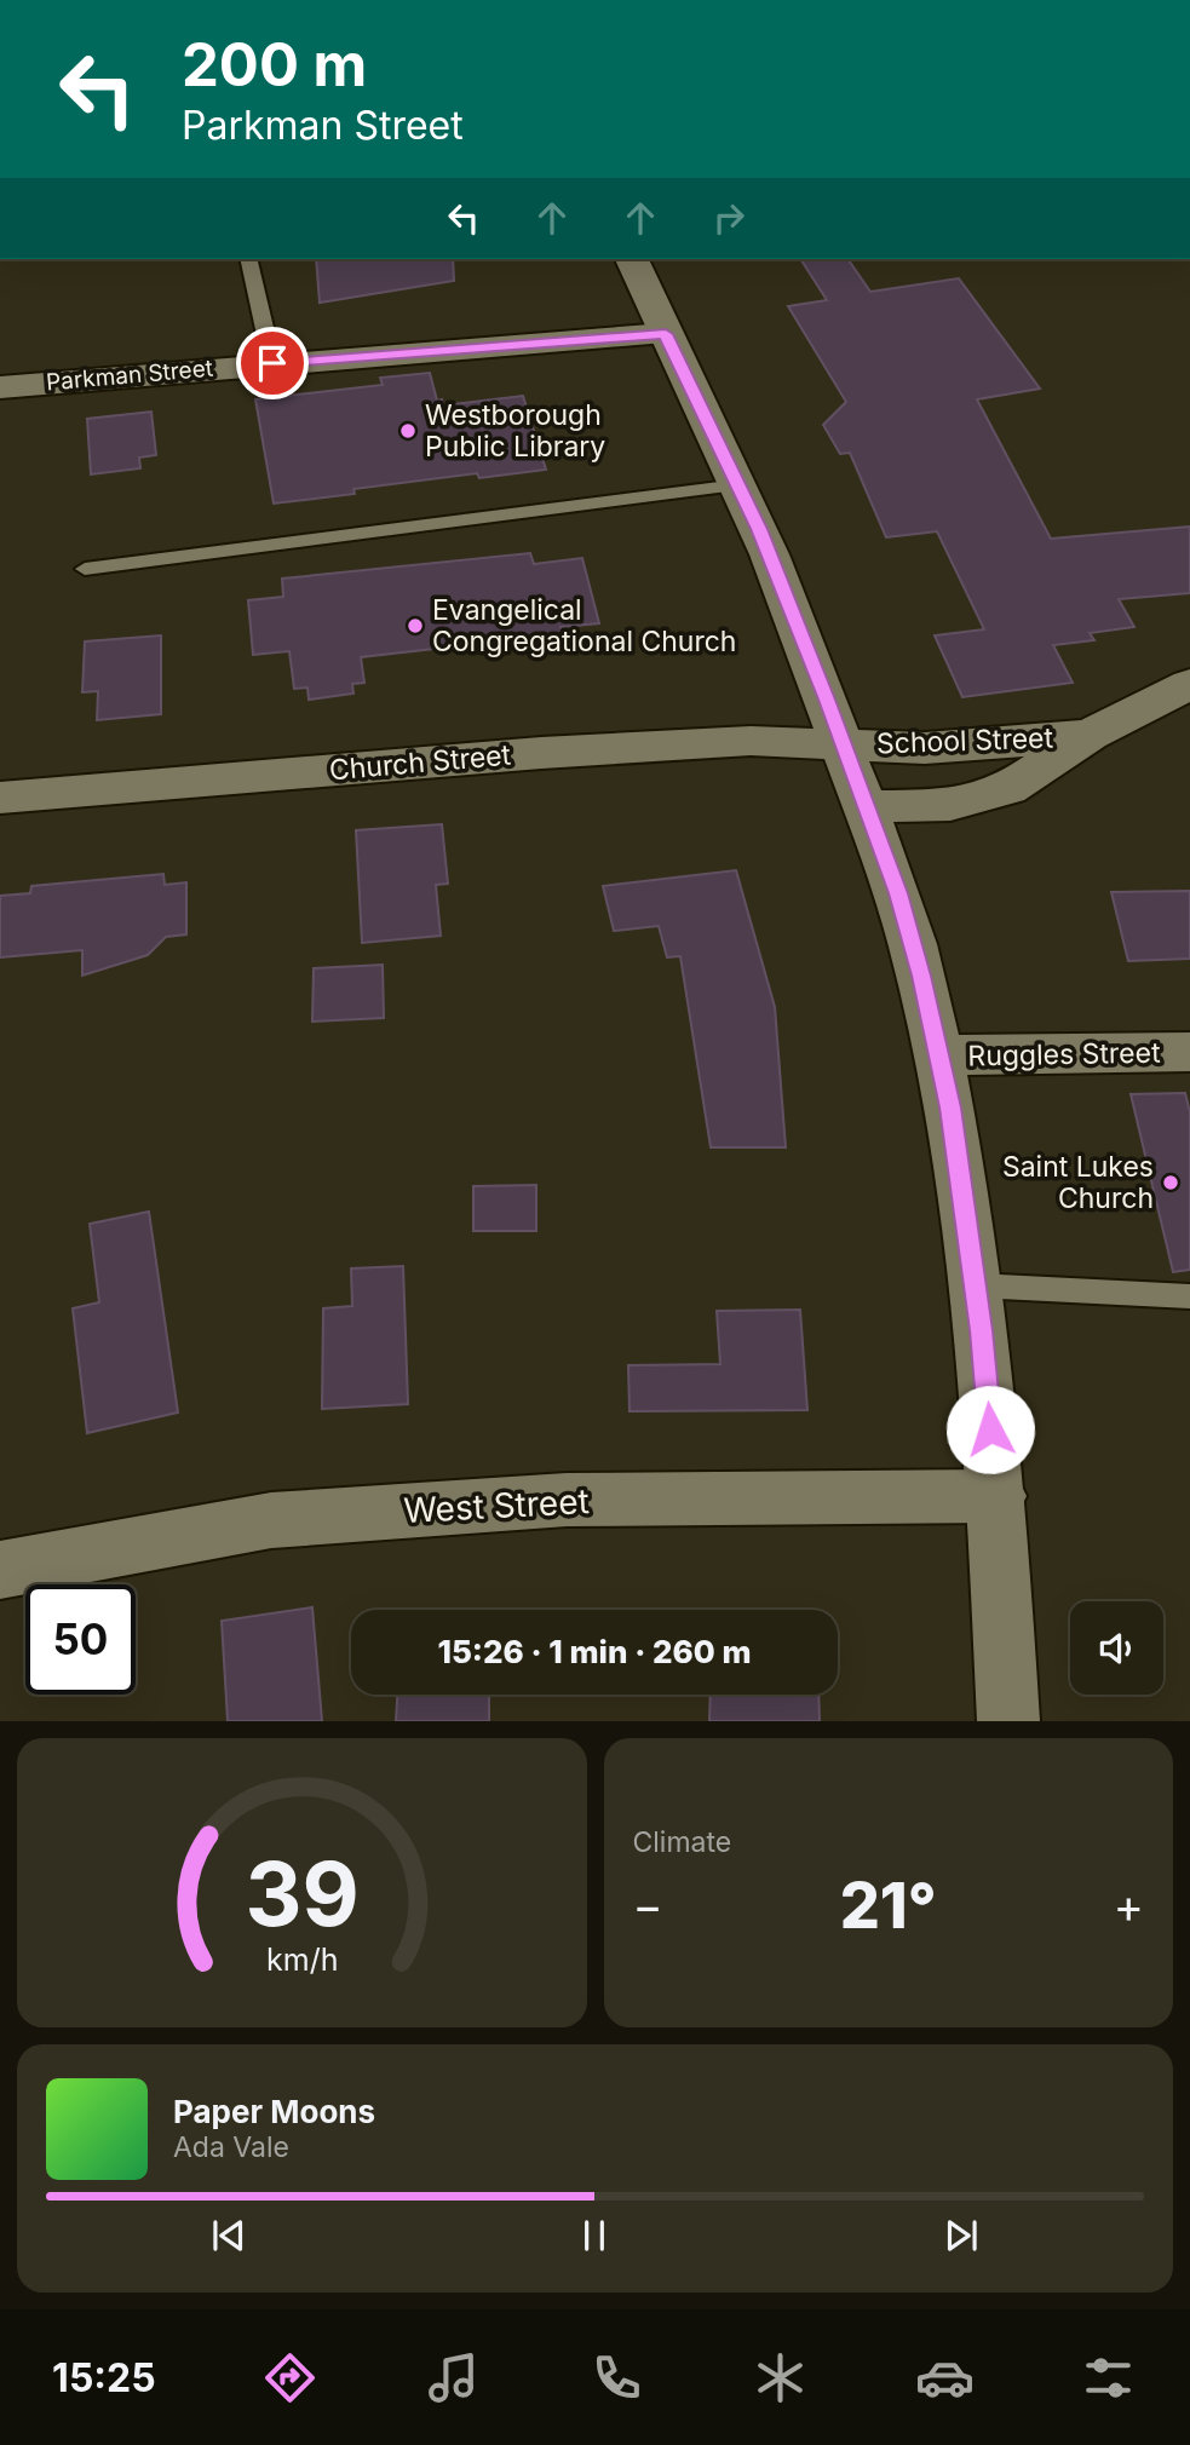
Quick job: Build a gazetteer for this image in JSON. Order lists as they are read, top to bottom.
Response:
{
  "streets": {
    "street": [
      "Parkman Street",
      "School Street",
      "Church Street",
      "Ruggles Street",
      "West Street"
    ]
  },
  "crossings": [
    ["School Street", "Church Street"]
  ],
  "places": ["Westborough Public Library", "Evangelical Congregational Church", "Saint Lukes Church"],
  "page": {
    "turn": ["200 m", "Parkman Street"],
    "limit": "50",
    "trip": "15:26 · 1 min · 260 m",
    "tile": "Climate",
    "heat": ["−", "21°", "+"],
    "song": ["Paper Moons", "Ada Vale"],
    "tabs": "15:25",
    "gauge": ["39", "km/h"]
  }
}
